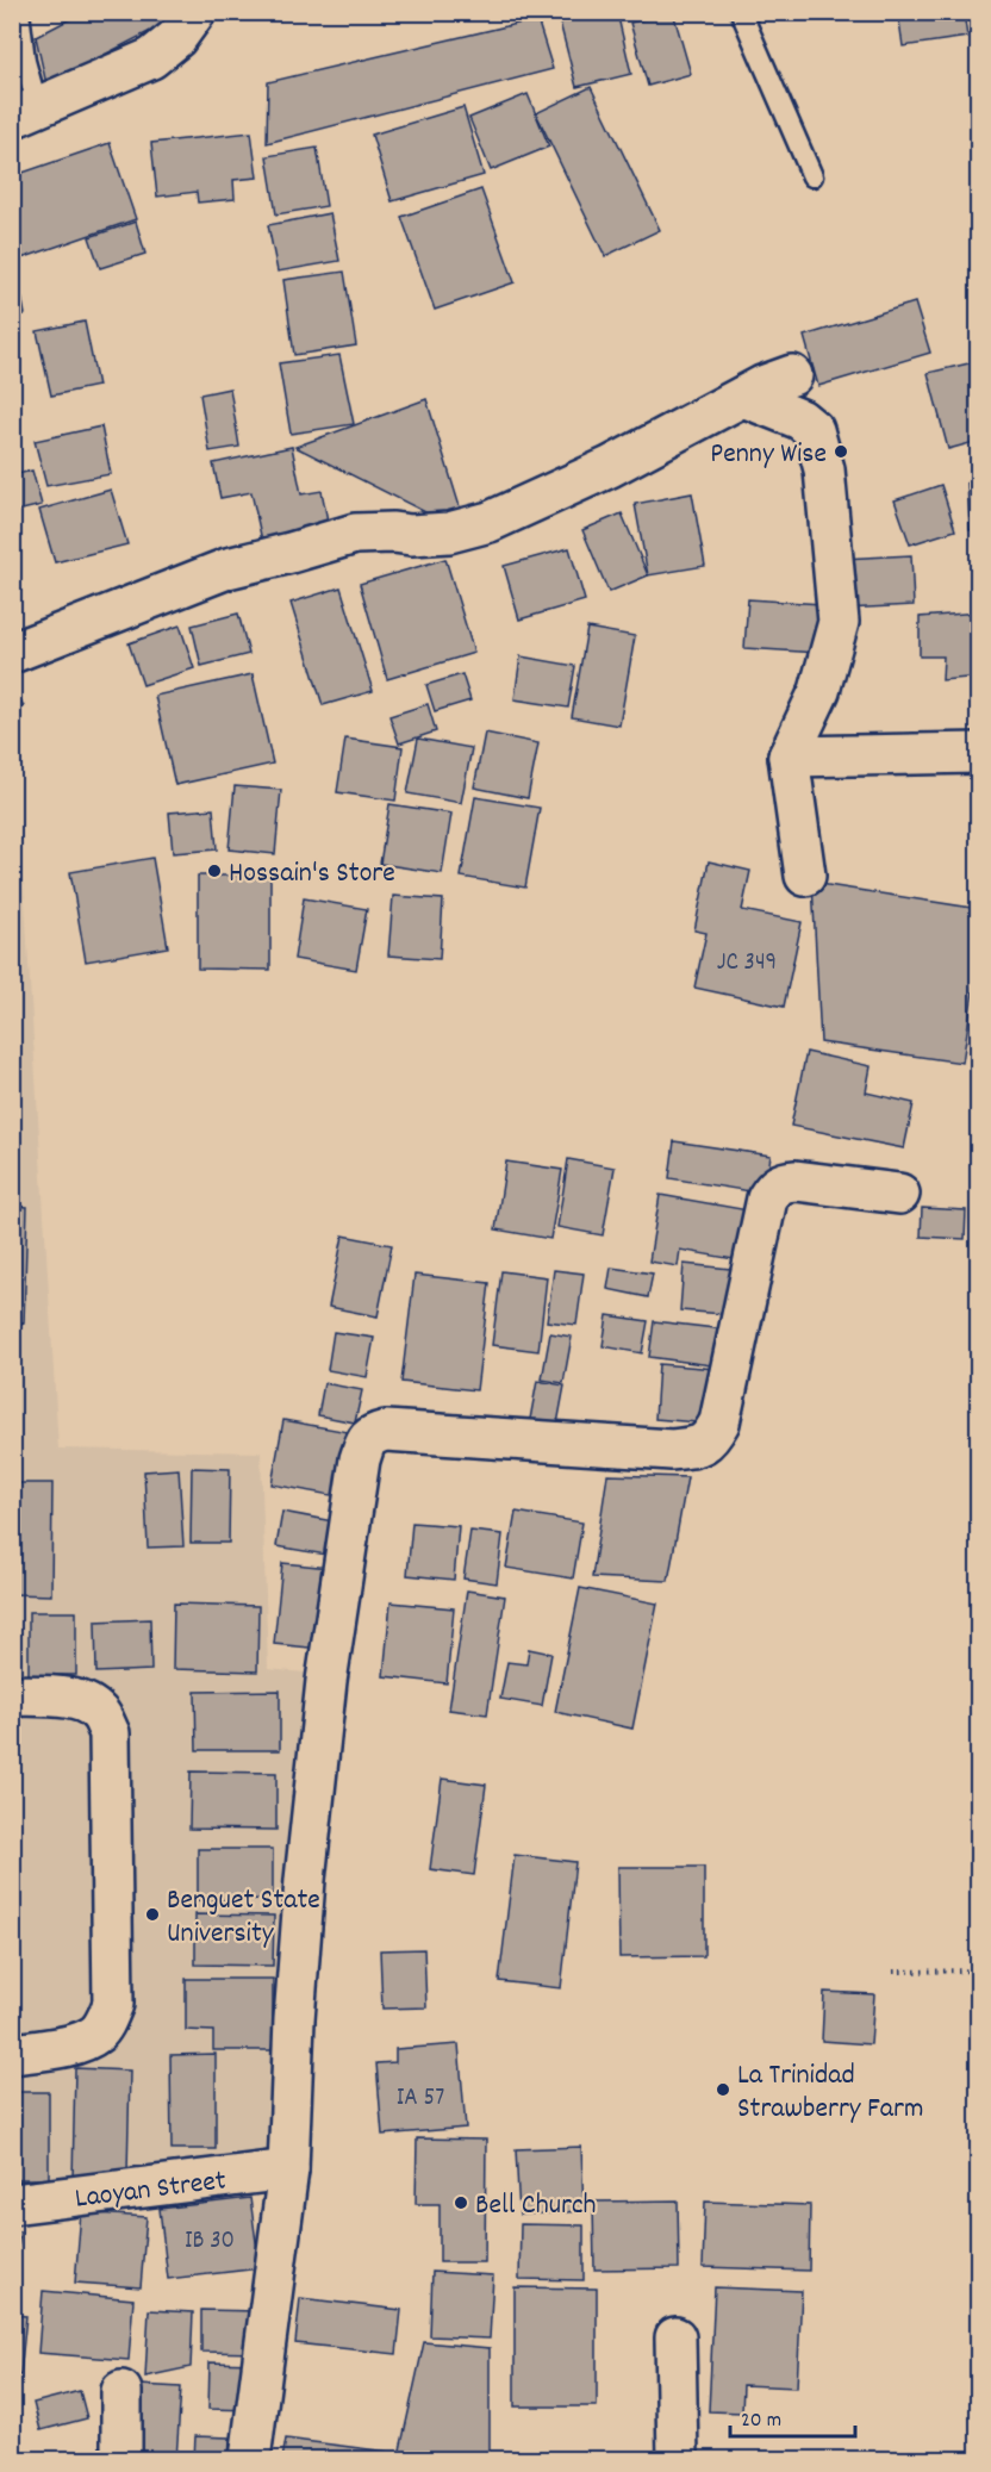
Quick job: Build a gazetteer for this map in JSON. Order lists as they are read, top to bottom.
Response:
{
  "streets": {
    "street": ["Laoyan Street"]
  },
  "places": [
    "Penny Wise",
    "Hossain's Store",
    "Benguet State University",
    "La Trinidad Strawberry Farm",
    "Bell Church"
  ],
  "house_numbers": ["JC 349", "IA 57", "IB 30"],
  "scale_bar": "20 m"
}
